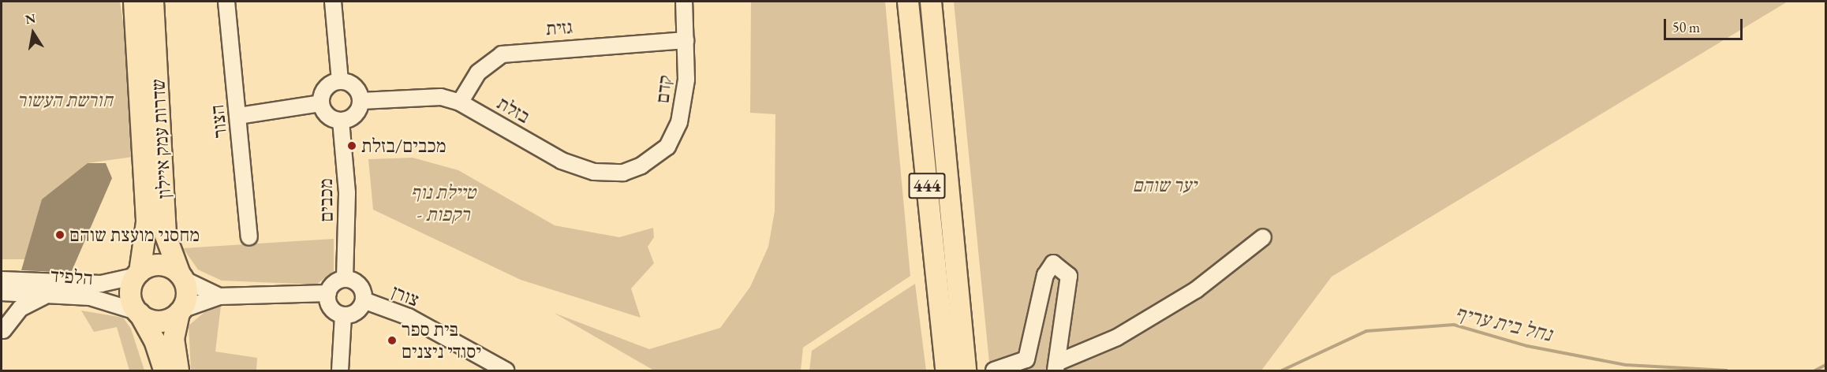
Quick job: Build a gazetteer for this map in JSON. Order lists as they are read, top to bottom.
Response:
{
  "streets": {
    "main road": ["שדרות עמק איילון", "444"],
    "street": [
      "גזית",
      "קדם",
      "בזלת",
      "הצור",
      "מכבים",
      "הלפיד",
      "צורן"
    ]
  },
  "crossings": [
    ["גזית", "קדם"],
    ["גזית", "בזלת"],
    ["קדם", "בזלת"],
    ["בזלת", "מכבים"],
    ["שדרות עמק איילון", "הלפיד"],
    ["מכבים", "צורן"]
  ],
  "water": ["נחל בית עריף"],
  "parks": ["חורשת העשור", "יער שוהם", "טיילת נוף - רקפות"],
  "places": ["מכבים/בזלת", "מחסני מועצת שוהם", "בית ספר יסודי ניצנים"],
  "scale_bar": "50 m",
  "north": "top"
}
